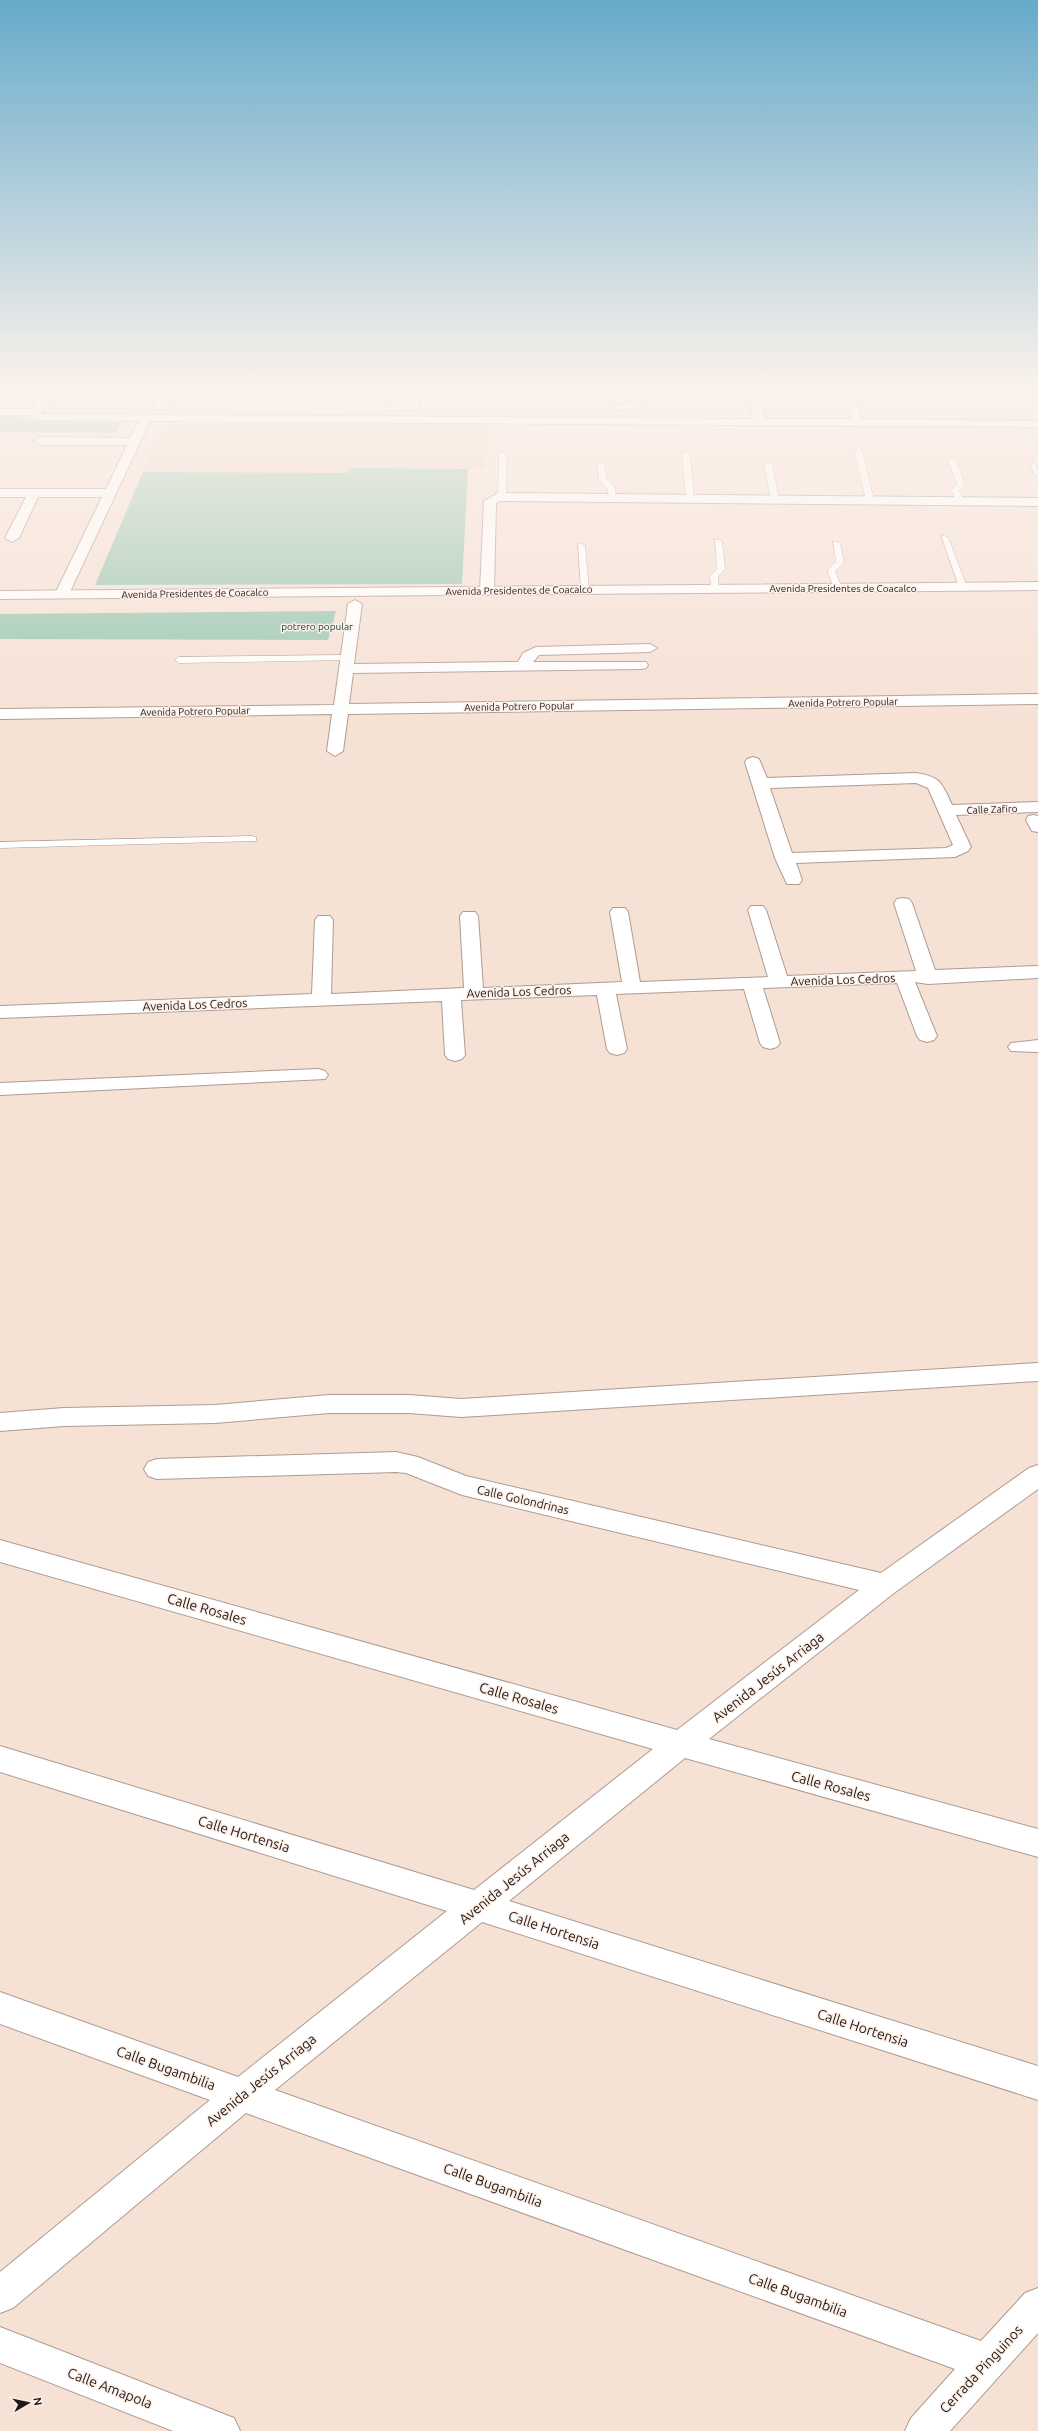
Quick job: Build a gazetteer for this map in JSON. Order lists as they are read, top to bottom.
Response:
{
  "streets": {
    "street": [
      "Avenida Presidentes de Coacalco",
      "Avenida Potrero Popular",
      "Calle Zafiro",
      "Avenida Los Cedros",
      "Calle Golondrinas",
      "Calle Rosales",
      "Avenida Jesús Arriaga",
      "Calle Hortensia",
      "Calle Bugambilia",
      "Cerrada Pinguinos",
      "Calle Amapola"
    ]
  },
  "crossings": [
    ["Calle Golondrinas", "Avenida Jesús Arriaga"],
    ["Calle Rosales", "Avenida Jesús Arriaga"],
    ["Avenida Jesús Arriaga", "Calle Hortensia"],
    ["Avenida Jesús Arriaga", "Calle Bugambilia"],
    ["Calle Bugambilia", "Cerrada Pinguinos"]
  ],
  "parks": ["potrero popular"],
  "north": "right"
}
